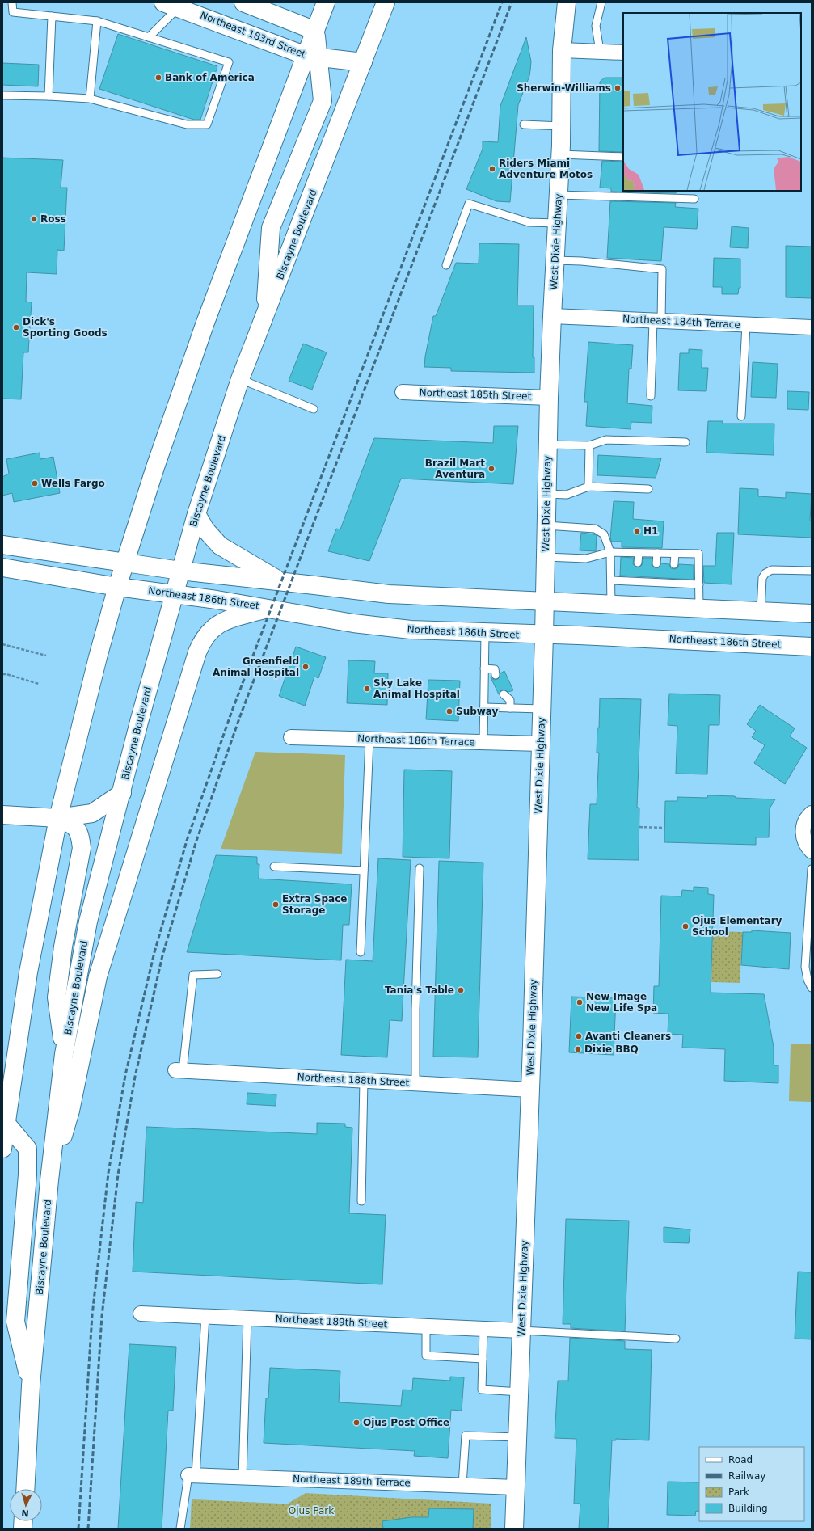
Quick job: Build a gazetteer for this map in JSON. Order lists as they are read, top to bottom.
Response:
{
  "streets": {
    "main road": [
      "Northeast 183rd Street",
      "Biscayne Boulevard",
      "West Dixie Highway",
      "Northeast 186th Street"
    ],
    "street": [
      "Northeast 184th Terrace",
      "Northeast 185th Street",
      "Northeast 186th Terrace",
      "Northeast 188th Street",
      "Northeast 189th Street",
      "Northeast 189th Terrace"
    ]
  },
  "crossings": [
    ["Northeast 183rd Street", "Biscayne Boulevard"],
    ["Biscayne Boulevard", "Northeast 186th Street"],
    ["West Dixie Highway", "Northeast 184th Terrace"],
    ["West Dixie Highway", "Northeast 185th Street"],
    ["West Dixie Highway", "Northeast 186th Street"],
    ["West Dixie Highway", "Northeast 186th Terrace"],
    ["West Dixie Highway", "Northeast 188th Street"],
    ["West Dixie Highway", "Northeast 189th Street"],
    ["West Dixie Highway", "Northeast 189th Terrace"]
  ],
  "parks": ["Ojus Park"],
  "places": [
    "Bank of America",
    "Sherwin-Williams",
    "Riders Miami Adventure Motos",
    "Ross",
    "Dick's Sporting Goods",
    "Brazil Mart Aventura",
    "Wells Fargo",
    "H1",
    "Greenfield Animal Hospital",
    "Sky Lake Animal Hospital",
    "Subway",
    "Extra Space Storage",
    "Ojus Elementary School",
    "Tania's Table",
    "New Image New Life Spa",
    "Avanti Cleaners",
    "Dixie BBQ",
    "Ojus Post Office"
  ],
  "legend": [
    "Road",
    "Railway",
    "Park",
    "Building"
  ],
  "north": "bottom"
}
